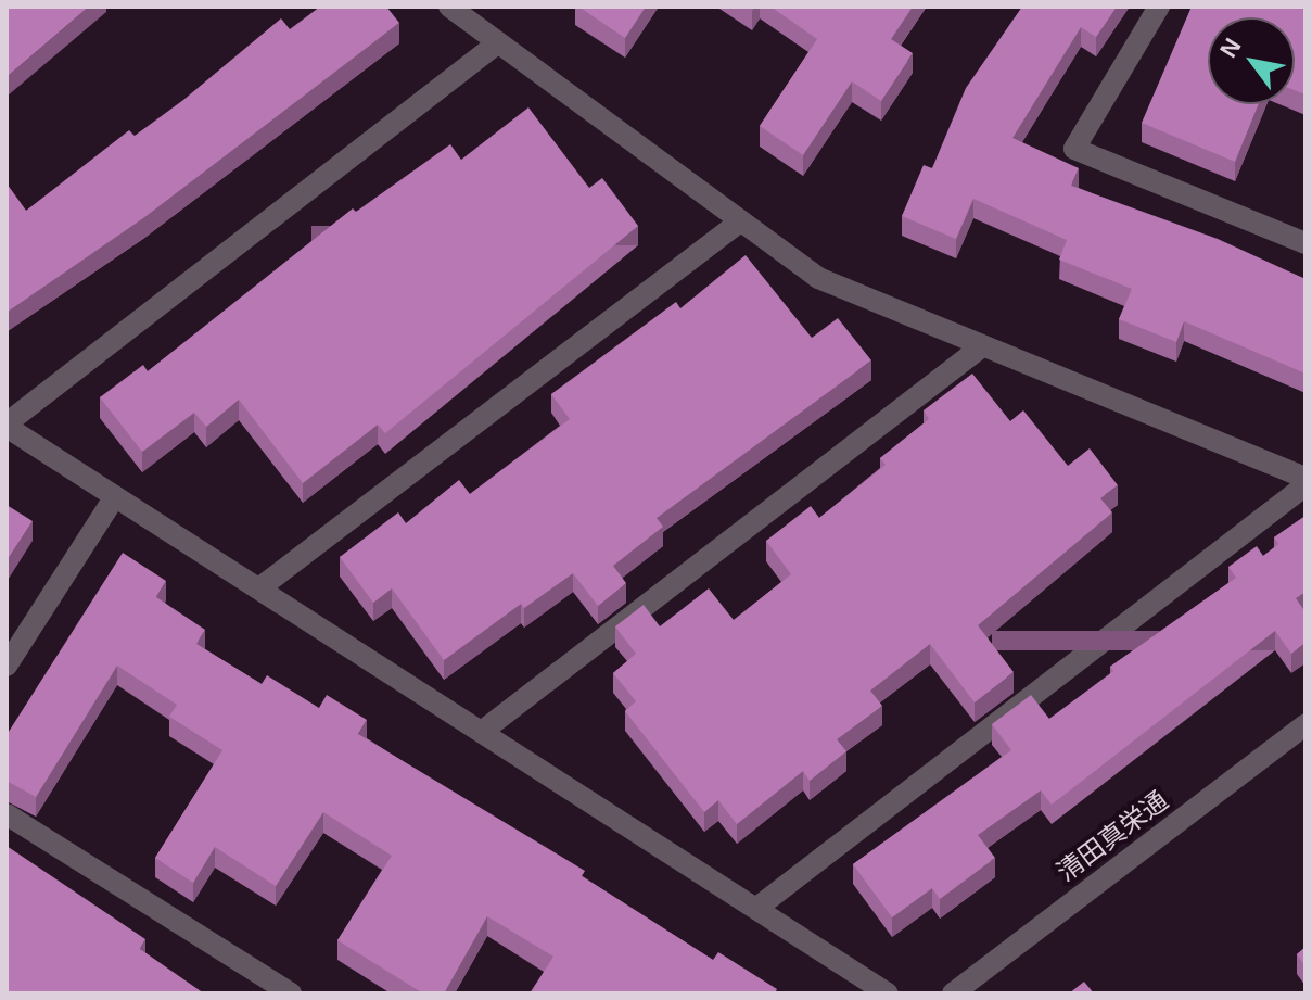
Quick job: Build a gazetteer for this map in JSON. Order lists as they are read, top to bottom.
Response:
{
  "streets": {
    "street": ["清田真栄通"]
  },
  "north": "top left"
}
